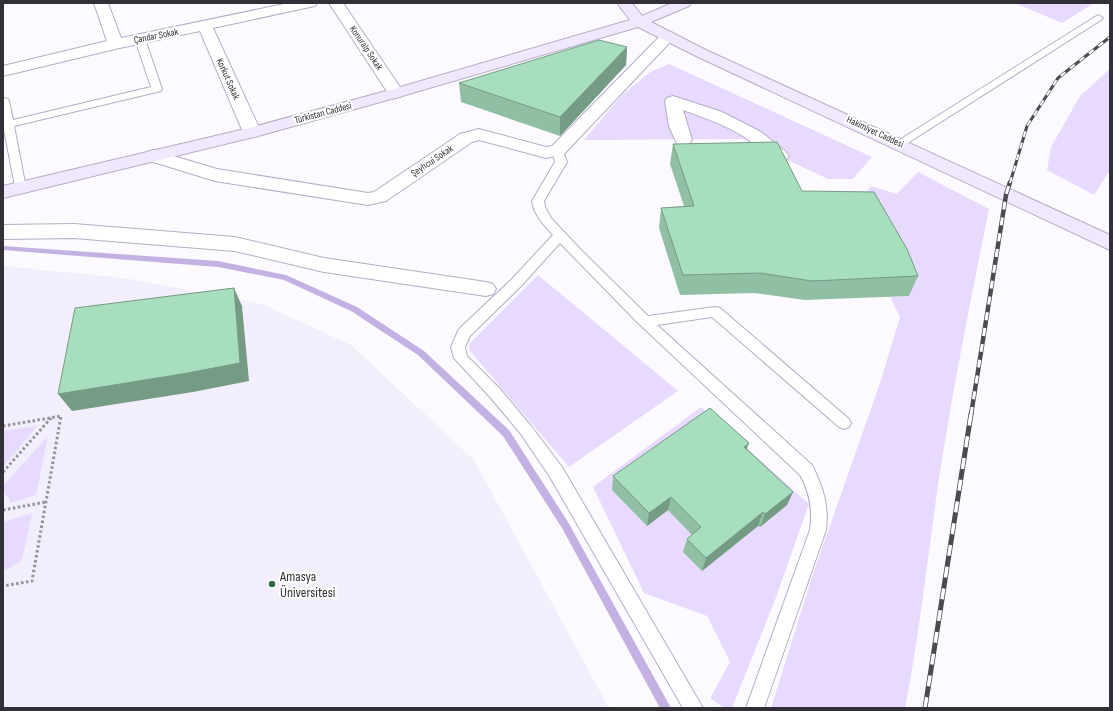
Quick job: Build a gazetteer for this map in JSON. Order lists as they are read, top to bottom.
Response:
{
  "streets": {
    "street": [
      "Çandar Sokak",
      "Konuralp Sokak",
      "Korkut Sokak",
      "Türkistan Caddesi",
      "Hakimiyet Caddesi",
      "Şeyhcui Sokak"
    ]
  },
  "crossings": [
    ["Çandar Sokak", "Korkut Sokak"],
    ["Konuralp Sokak", "Türkistan Caddesi"],
    ["Korkut Sokak", "Türkistan Caddesi"],
    ["Türkistan Caddesi", "Hakimiyet Caddesi"],
    ["Türkistan Caddesi", "Şeyhcui Sokak"]
  ],
  "places": ["Amasya Üniversitesi"]
}
